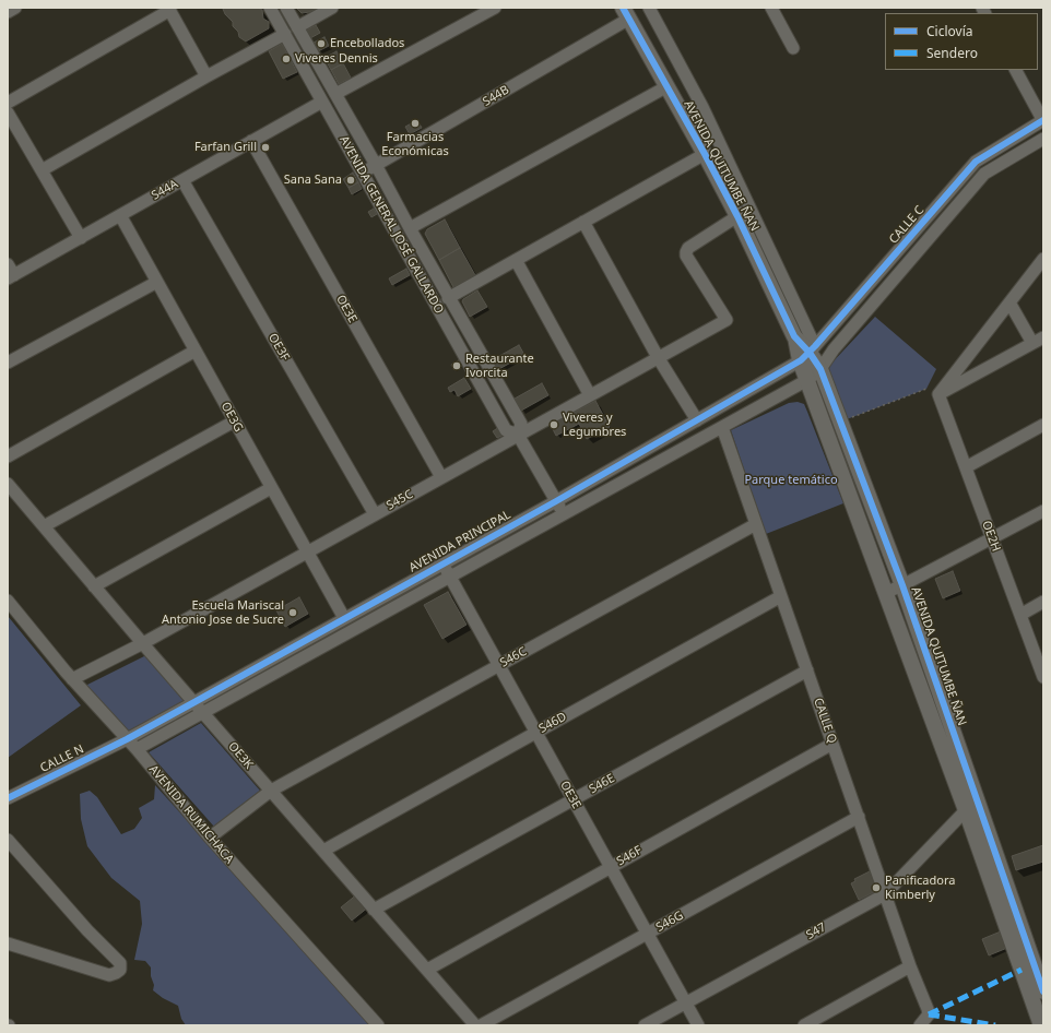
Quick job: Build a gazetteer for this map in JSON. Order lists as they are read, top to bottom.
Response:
{
  "streets": {
    "street": [
      "S44B",
      "AVENIDA QUITUMBE ÑAN",
      "S44A",
      "AVENIDA GENERAL JOSÉ GALLARDO",
      "CALLE C",
      "OE3E",
      "OE3F",
      "OE3G",
      "S45C",
      "OE2H",
      "AVENIDA PRINCIPAL",
      "S46C",
      "CALLE Q",
      "S46D",
      "OE3K",
      "CALLE N",
      "S46E",
      "AVENIDA RUMICHACA",
      "S46F",
      "S46G",
      "S47"
    ]
  },
  "crossings": [
    ["S44B", "AVENIDA QUITUMBE ÑAN"],
    ["S44B", "AVENIDA GENERAL JOSÉ GALLARDO"],
    ["AVENIDA QUITUMBE ÑAN", "CALLE C"],
    ["AVENIDA QUITUMBE ÑAN", "S45C"],
    ["AVENIDA QUITUMBE ÑAN", "AVENIDA PRINCIPAL"],
    ["AVENIDA QUITUMBE ÑAN", "S47"],
    ["S44A", "AVENIDA GENERAL JOSÉ GALLARDO"],
    ["S44A", "OE3E"],
    ["S44A", "OE3F"],
    ["S44A", "OE3G"],
    ["AVENIDA GENERAL JOSÉ GALLARDO", "S45C"],
    ["AVENIDA GENERAL JOSÉ GALLARDO", "AVENIDA PRINCIPAL"],
    ["CALLE C", "AVENIDA PRINCIPAL"],
    ["OE3E", "S45C"],
    ["OE3E", "AVENIDA PRINCIPAL"],
    ["OE3E", "S46C"],
    ["OE3E", "S46D"],
    ["OE3E", "S46E"],
    ["OE3E", "S46F"],
    ["OE3E", "S46G"],
    ["OE3E", "S47"],
    ["OE3F", "S45C"],
    ["OE3G", "S45C"],
    ["OE3G", "AVENIDA PRINCIPAL"],
    ["S45C", "OE3K"],
    ["S45C", "AVENIDA RUMICHACA"],
    ["AVENIDA PRINCIPAL", "OE3K"],
    ["AVENIDA PRINCIPAL", "CALLE N"],
    ["AVENIDA PRINCIPAL", "AVENIDA RUMICHACA"],
    ["S46C", "CALLE Q"],
    ["S46C", "OE3K"],
    ["CALLE Q", "S46D"],
    ["CALLE Q", "S46E"],
    ["CALLE Q", "S46F"],
    ["CALLE Q", "S46G"],
    ["CALLE Q", "S47"],
    ["S46D", "OE3K"],
    ["OE3K", "S46E"],
    ["OE3K", "S46F"],
    ["CALLE N", "AVENIDA RUMICHACA"]
  ],
  "parks": ["Parque temático"],
  "places": [
    "Encebollados",
    "Viveres Dennis",
    "Farmacias Económicas",
    "Farfan Grill",
    "Sana Sana",
    "Restaurante Ivorcita",
    "Viveres y Legumbres",
    "Escuela Mariscal Antonio Jose de Sucre",
    "Panificadora Kimberly"
  ],
  "legend": ["Ciclovía", "Sendero"]
}
